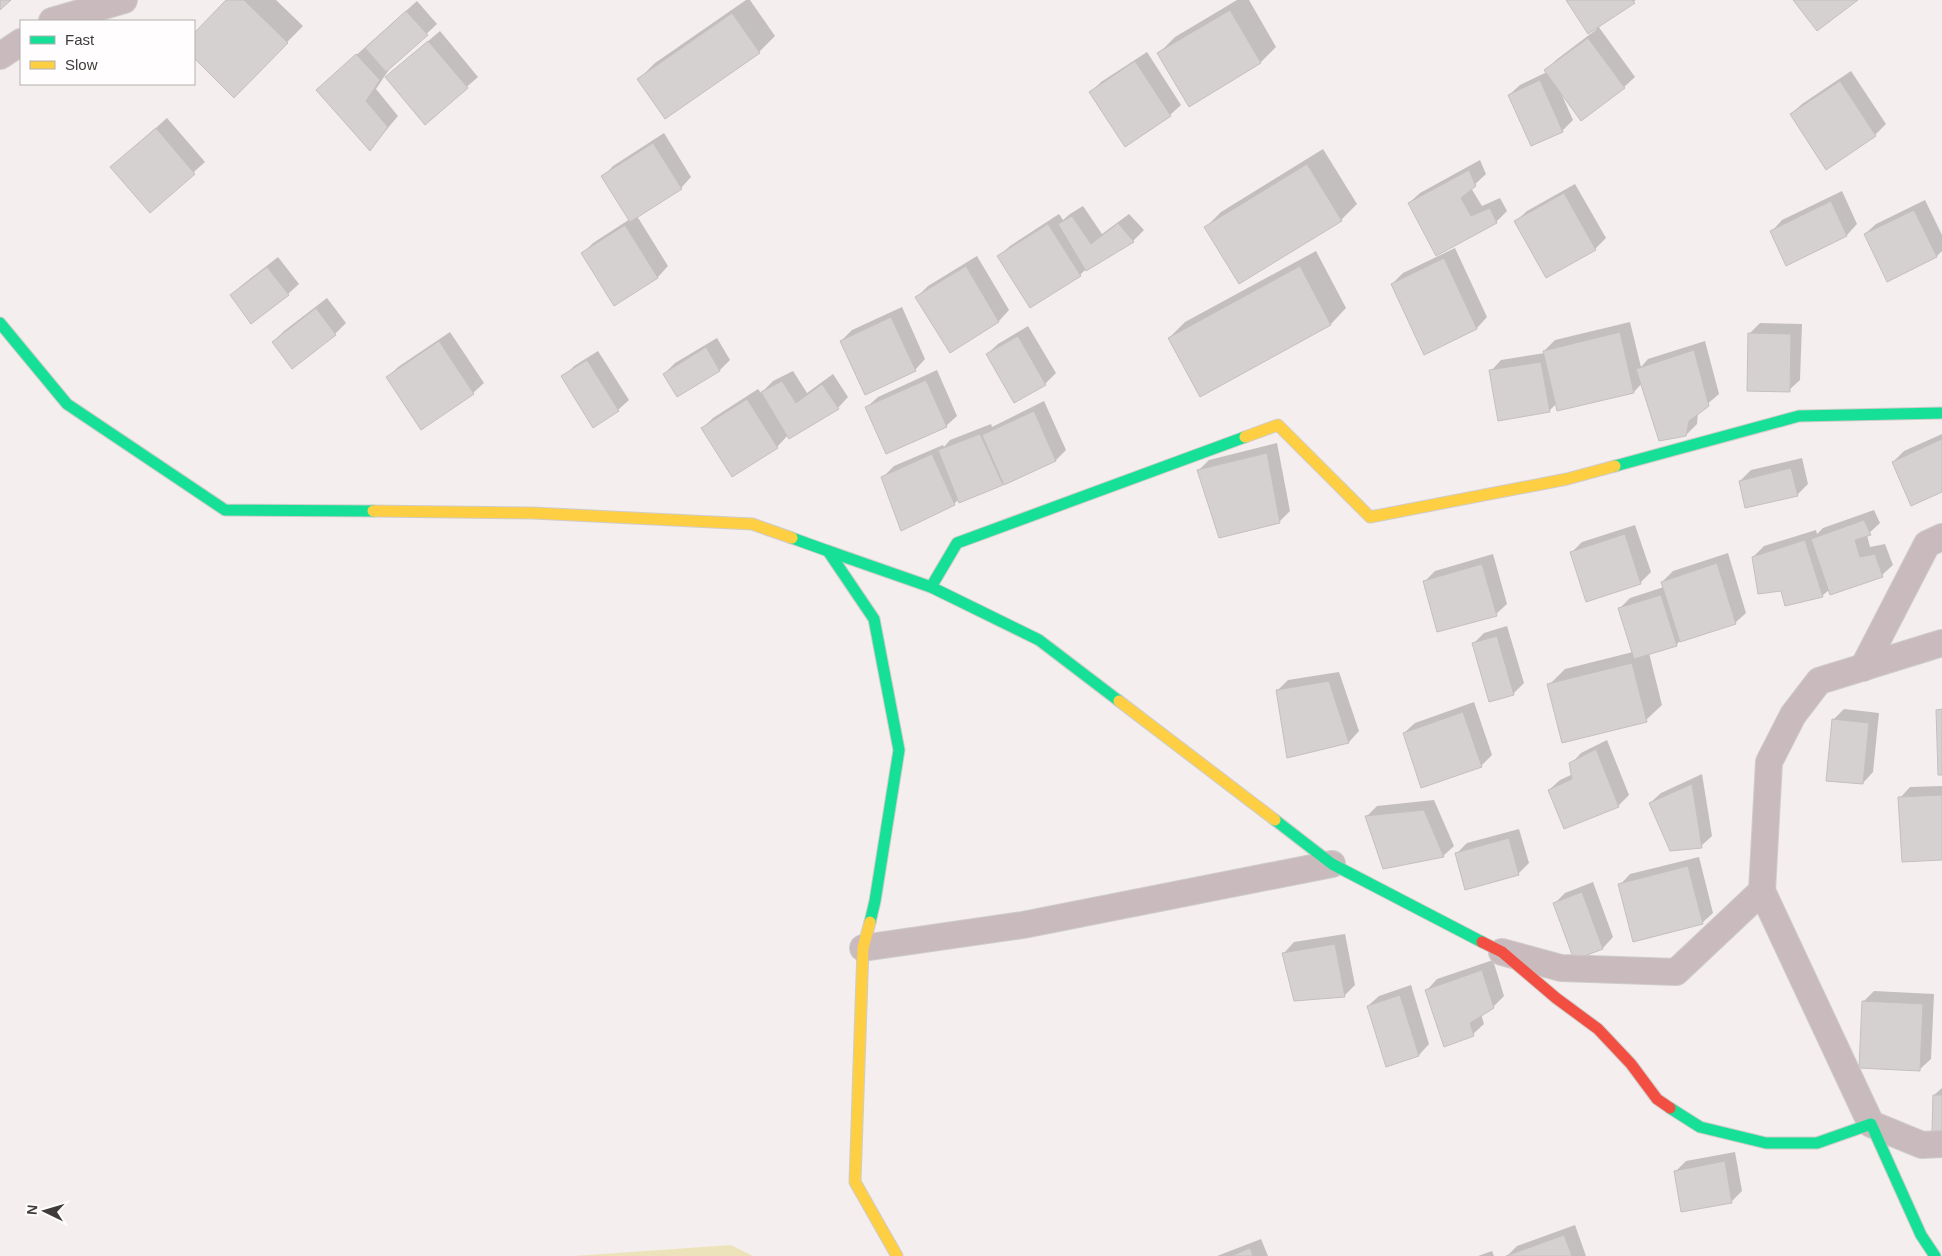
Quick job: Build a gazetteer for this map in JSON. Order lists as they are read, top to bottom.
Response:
{
  "legend": ["Fast", "Slow"],
  "north": "left"
}
